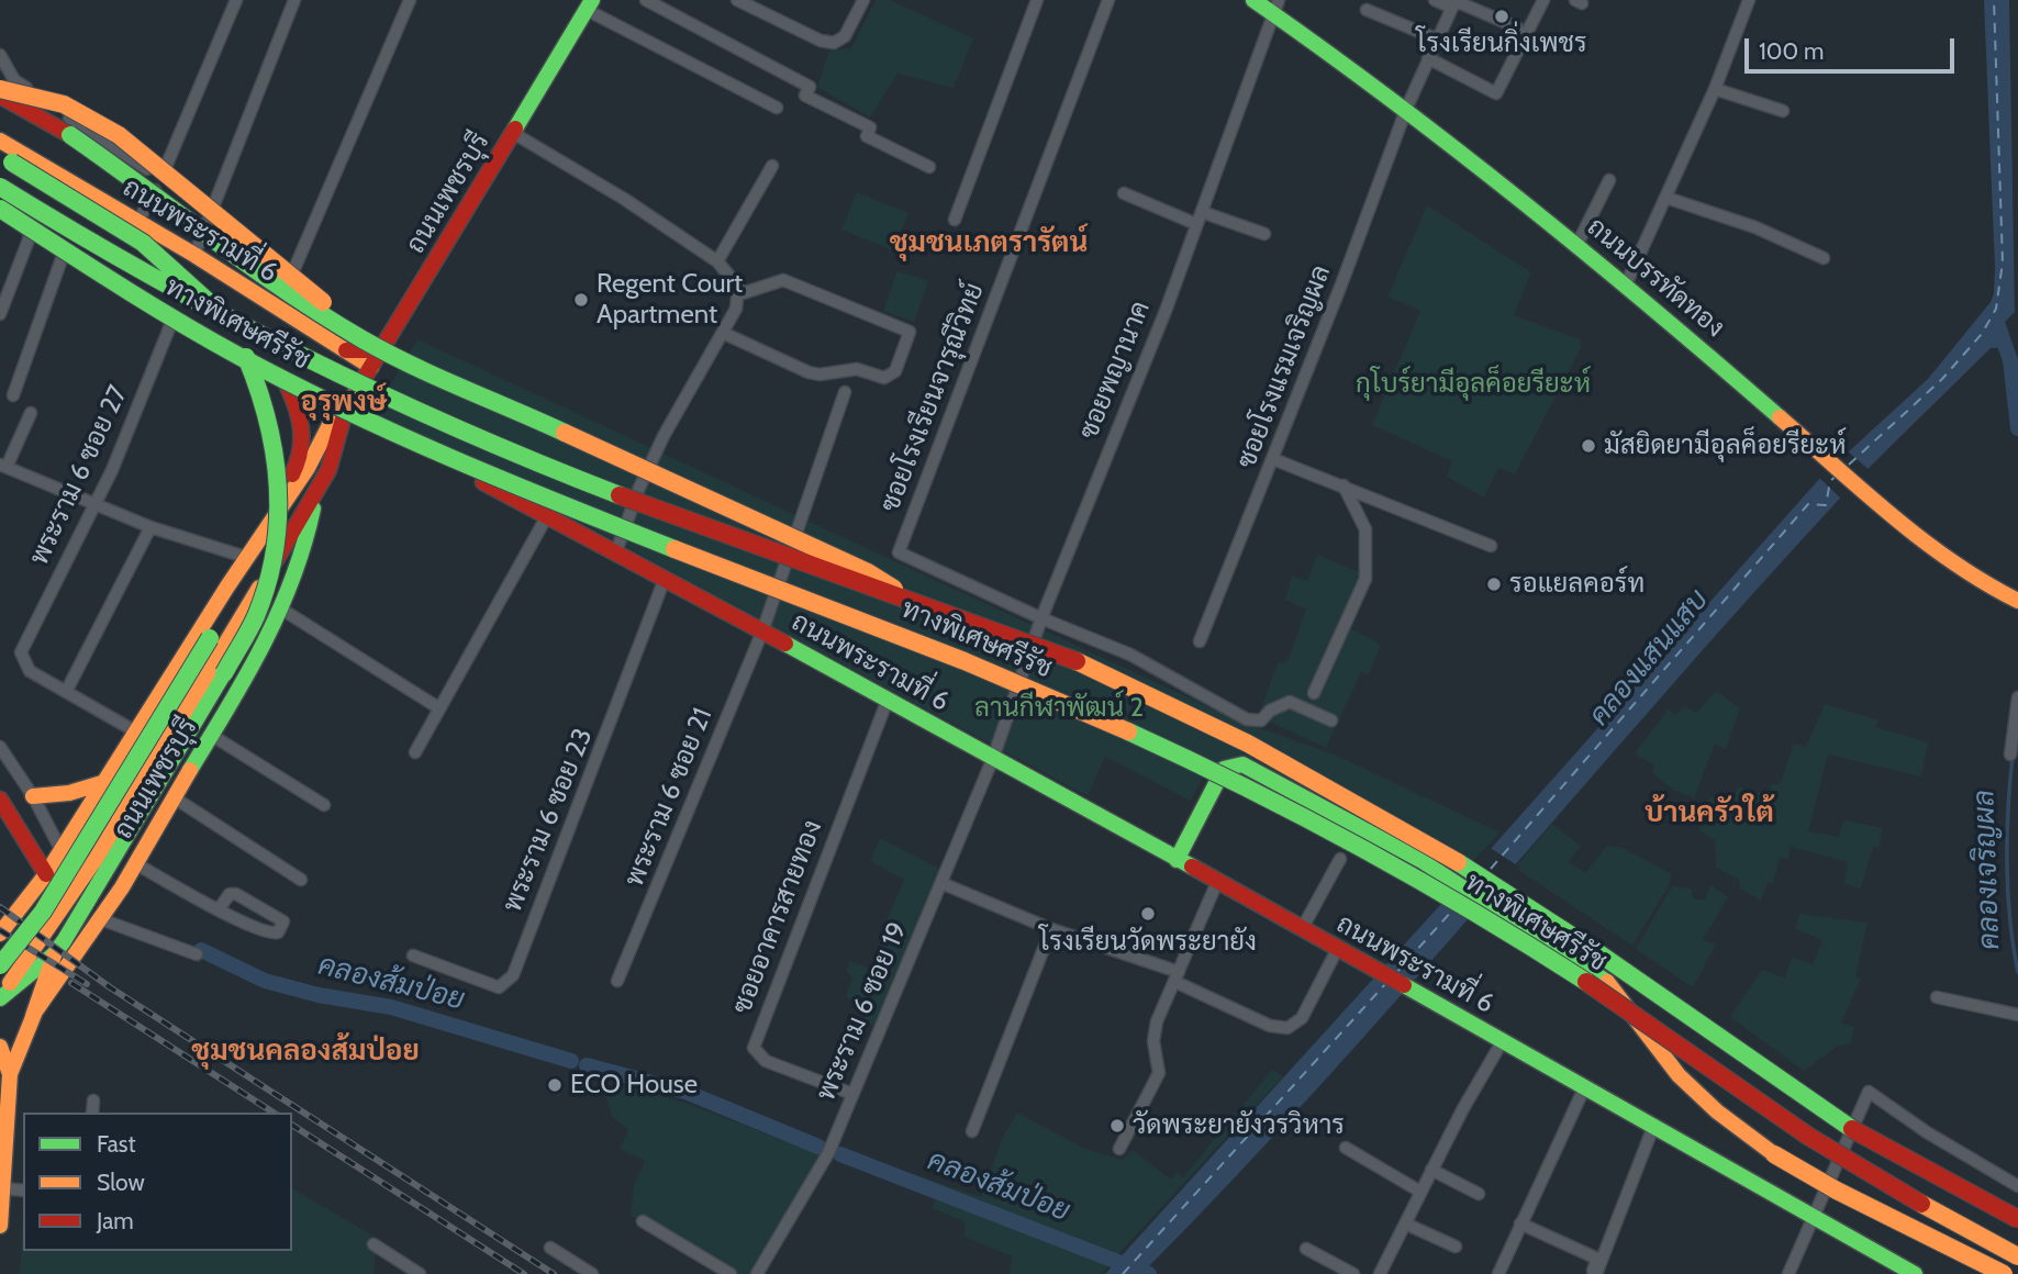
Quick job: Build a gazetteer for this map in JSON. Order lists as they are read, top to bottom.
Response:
{
  "streets": {
    "main road": [
      "ถนนเพชรบุรี",
      "ถนนพระรามที่ 6",
      "ถนนบรรทัดทอง",
      "ทางพิเศษศรีรัช"
    ],
    "street": [
      "ซอยโรงแรมเจริญผล",
      "ซอยพญานาค",
      "ซอยโรงเรียนจารุณีวิทย์",
      "พระราม 6 ซอย 27",
      "พระราม 6 ซอย 21",
      "พระราม 6 ซอย 23",
      "ซอยอาคารสายทอง",
      "พระราม 6 ซอย 19"
    ]
  },
  "crossings": [
    ["ถนนเพชรบุรี", "ถนนพระรามที่ 6"],
    ["ถนนพระรามที่ 6", "ทางพิเศษศรีรัช"],
    ["ถนนพระรามที่ 6", "ซอยพญานาค"],
    ["ถนนพระรามที่ 6", "พระราม 6 ซอย 27"],
    ["ถนนพระรามที่ 6", "พระราม 6 ซอย 21"],
    ["ถนนพระรามที่ 6", "พระราม 6 ซอย 23"],
    ["ถนนพระรามที่ 6", "ซอยอาคารสายทอง"],
    ["ถนนพระรามที่ 6", "พระราม 6 ซอย 19"],
    ["ถนนบรรทัดทอง", "ซอยโรงแรมเจริญผล"],
    ["ถนนบรรทัดทอง", "ซอยพญานาค"],
    ["ซอยพญานาค", "ซอยโรงเรียนจารุณีวิทย์"],
    ["ซอยพญานาค", "พระราม 6 ซอย 19"],
    ["ซอยอาคารสายทอง", "พระราม 6 ซอย 19"]
  ],
  "districts": [
    "ชุมชนเภตรารัตน์",
    "อุรุพงษ์",
    "บ้านครัวใต้",
    "ชุมชนคลองส้มป่อย"
  ],
  "water": ["คลองแสนแสบ", "คลองเจริญผล", "คลองส้มป่อย"],
  "parks": ["กุโบร์ยามีอุลค็อยรียะห์", "ลานกีฬาพัฒน์ 2"],
  "places": [
    "โรงเรียนกิ่งเพชร",
    "Regent Court Apartment",
    "มัสยิดยามีอุลค็อยรียะห์",
    "รอแยลคอร์ท",
    "โรงเรียนวัดพระยายัง",
    "ECO House",
    "วัดพระยายังวรวิหาร"
  ],
  "legend": ["Fast", "Slow", "Jam"],
  "scale_bar": "100 m"
}
